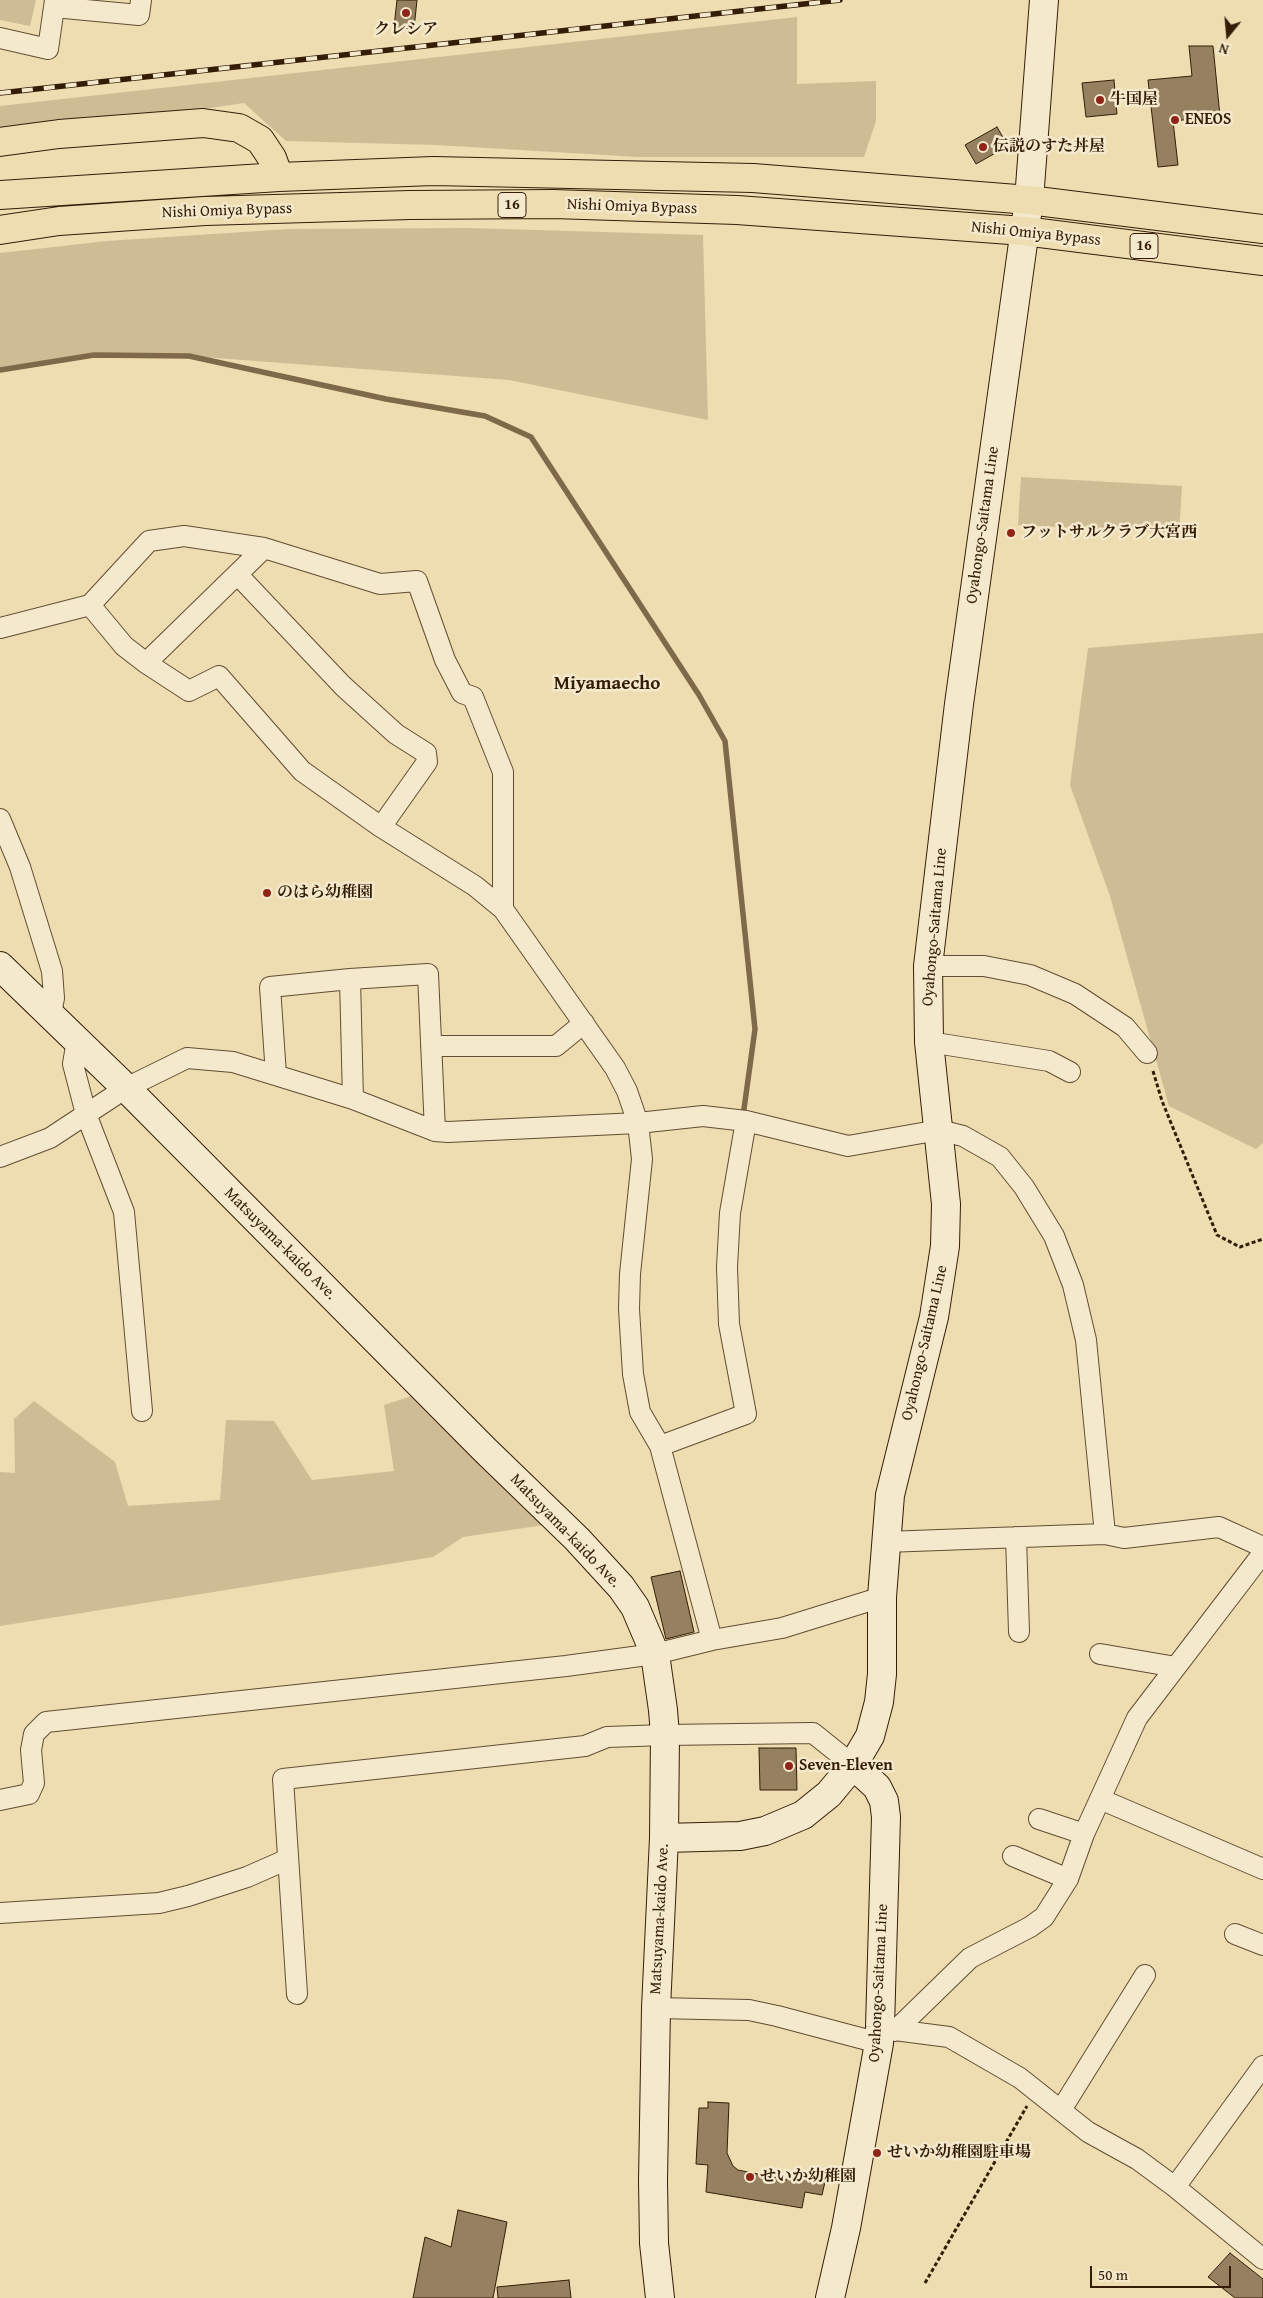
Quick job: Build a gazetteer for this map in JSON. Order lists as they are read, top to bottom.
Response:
{
  "streets": {
    "highway": ["16", "Nishi Omiya Bypass"],
    "main road": ["Oyahongo-Saitama Line", "Matsuyama-kaido Ave."]
  },
  "crossings": [
    ["Nishi Omiya Bypass", "Oyahongo-Saitama Line"],
    ["Oyahongo-Saitama Line", "Matsuyama-kaido Ave."]
  ],
  "districts": ["Miyamaecho"],
  "places": [
    "クレシア",
    "牛国屋",
    "ENEOS",
    "伝説のすた丼屋",
    "フットサルクラブ大宮西",
    "のはら幼稚園",
    "Seven-Eleven",
    "せいか幼稚園駐車場",
    "せいか幼稚園"
  ],
  "scale_bar": "50 m",
  "north": "bottom"
}
